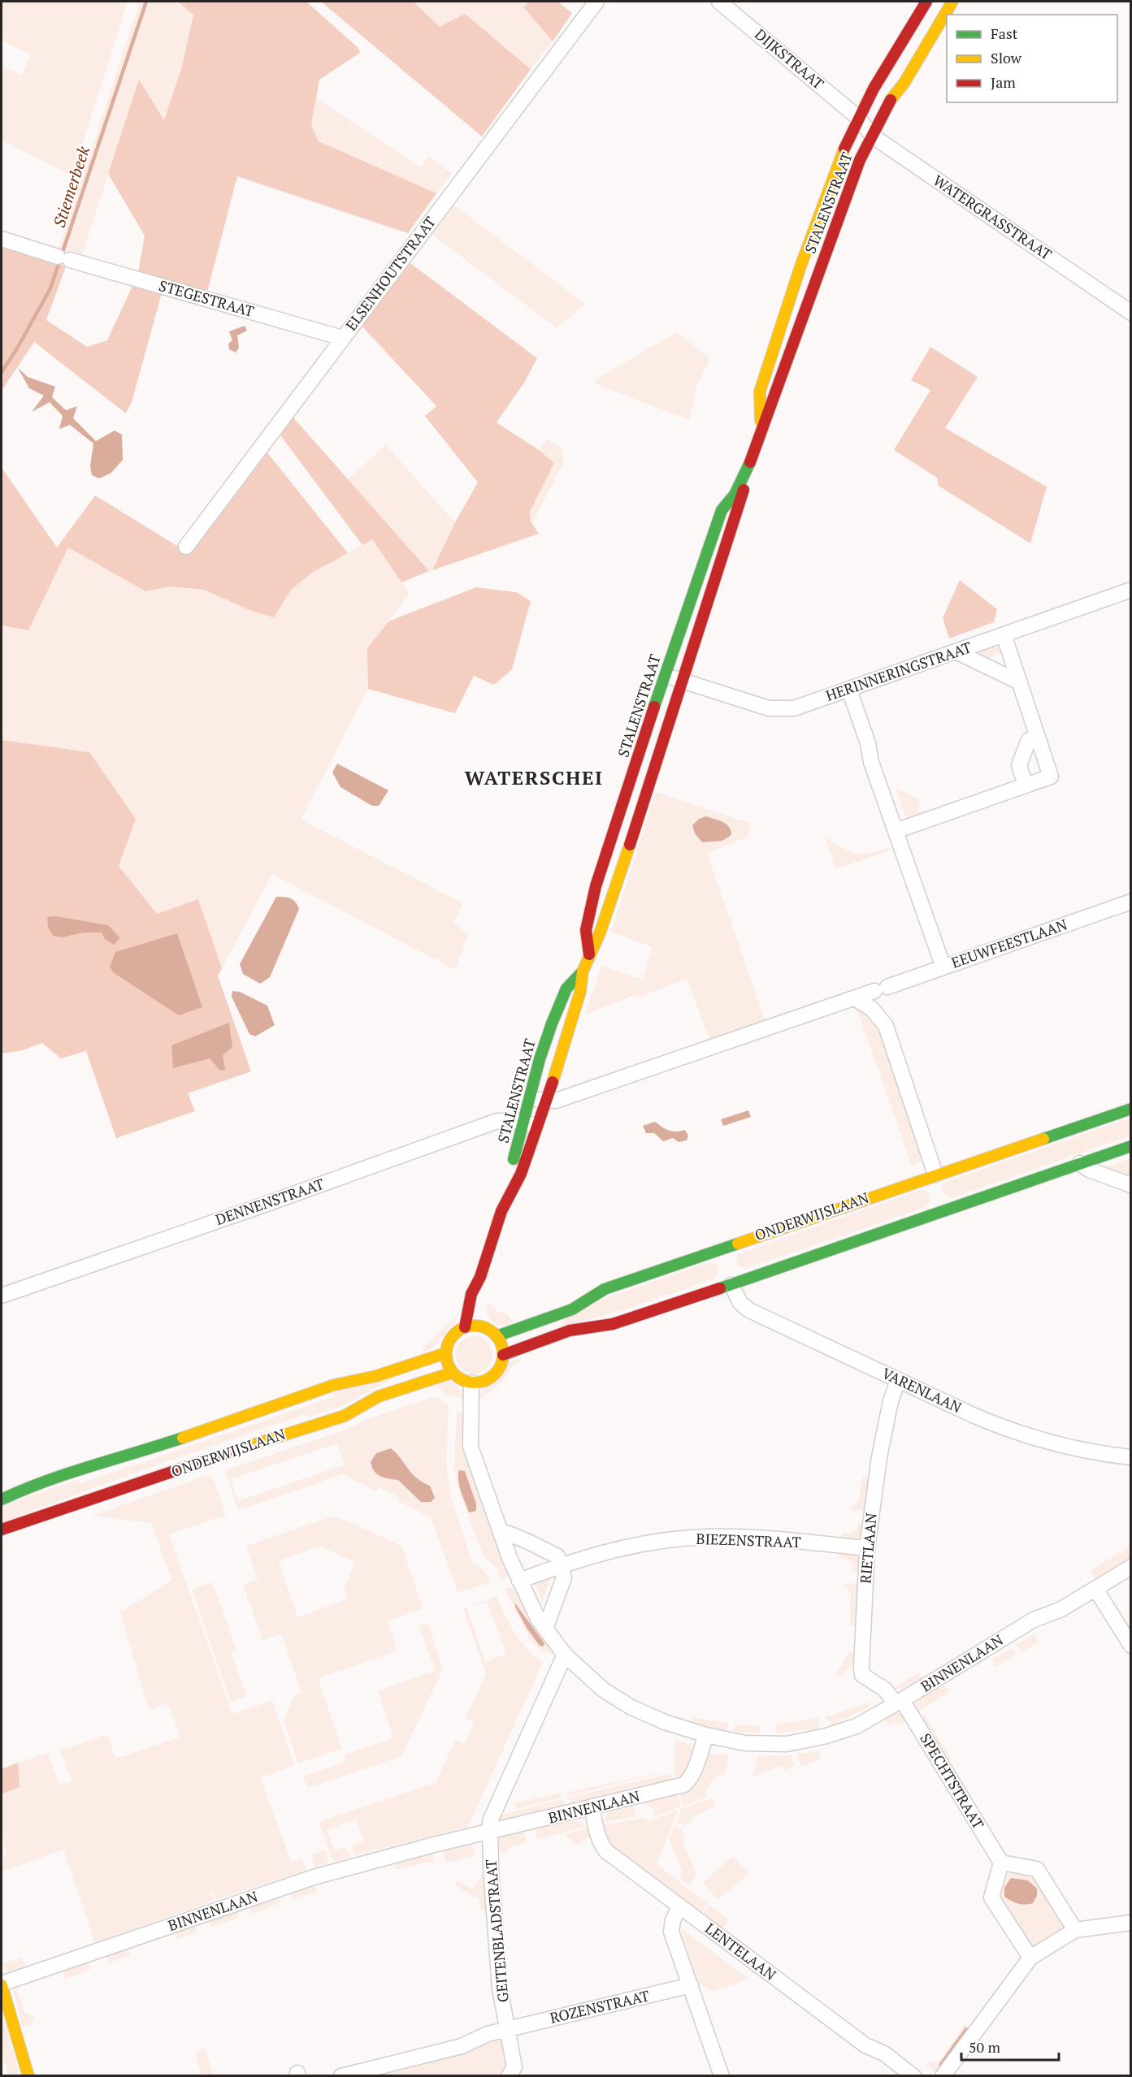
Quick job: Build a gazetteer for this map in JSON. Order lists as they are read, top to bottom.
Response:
{
  "streets": {
    "street": [
      "DIJKSTRAAT",
      "STALENSTRAAT",
      "WATERGRASSTRAAT",
      "ELSENHOUTSTRAAT",
      "STEGESTRAAT",
      "HERINNERINGSTRAAT",
      "EEUWFEESTLAAN",
      "DENNENSTRAAT",
      "ONDERWIJSLAAN",
      "VARENLAAN",
      "BIEZENSTRAAT",
      "RIETLAAN",
      "BINNENLAAN",
      "SPECHTSTRAAT",
      "GEITENBLADSTRAAT",
      "LENTELAAN",
      "ROZENSTRAAT"
    ]
  },
  "crossings": [
    ["DIJKSTRAAT", "STALENSTRAAT"],
    ["DIJKSTRAAT", "WATERGRASSTRAAT"],
    ["STALENSTRAAT", "WATERGRASSTRAAT"],
    ["STALENSTRAAT", "HERINNERINGSTRAAT"],
    ["STALENSTRAAT", "EEUWFEESTLAAN"],
    ["STALENSTRAAT", "DENNENSTRAAT"],
    ["STALENSTRAAT", "ONDERWIJSLAAN"],
    ["ELSENHOUTSTRAAT", "STEGESTRAAT"],
    ["VARENLAAN", "RIETLAAN"],
    ["BIEZENSTRAAT", "RIETLAAN"],
    ["RIETLAAN", "BINNENLAAN"],
    ["RIETLAAN", "SPECHTSTRAAT"],
    ["BINNENLAAN", "SPECHTSTRAAT"],
    ["BINNENLAAN", "GEITENBLADSTRAAT"],
    ["BINNENLAAN", "LENTELAAN"],
    ["GEITENBLADSTRAAT", "ROZENSTRAAT"]
  ],
  "districts": ["WATERSCHEI"],
  "water": ["Stiemerbeek"],
  "legend": ["Fast", "Slow", "Jam"],
  "scale_bar": "50 m"
}
